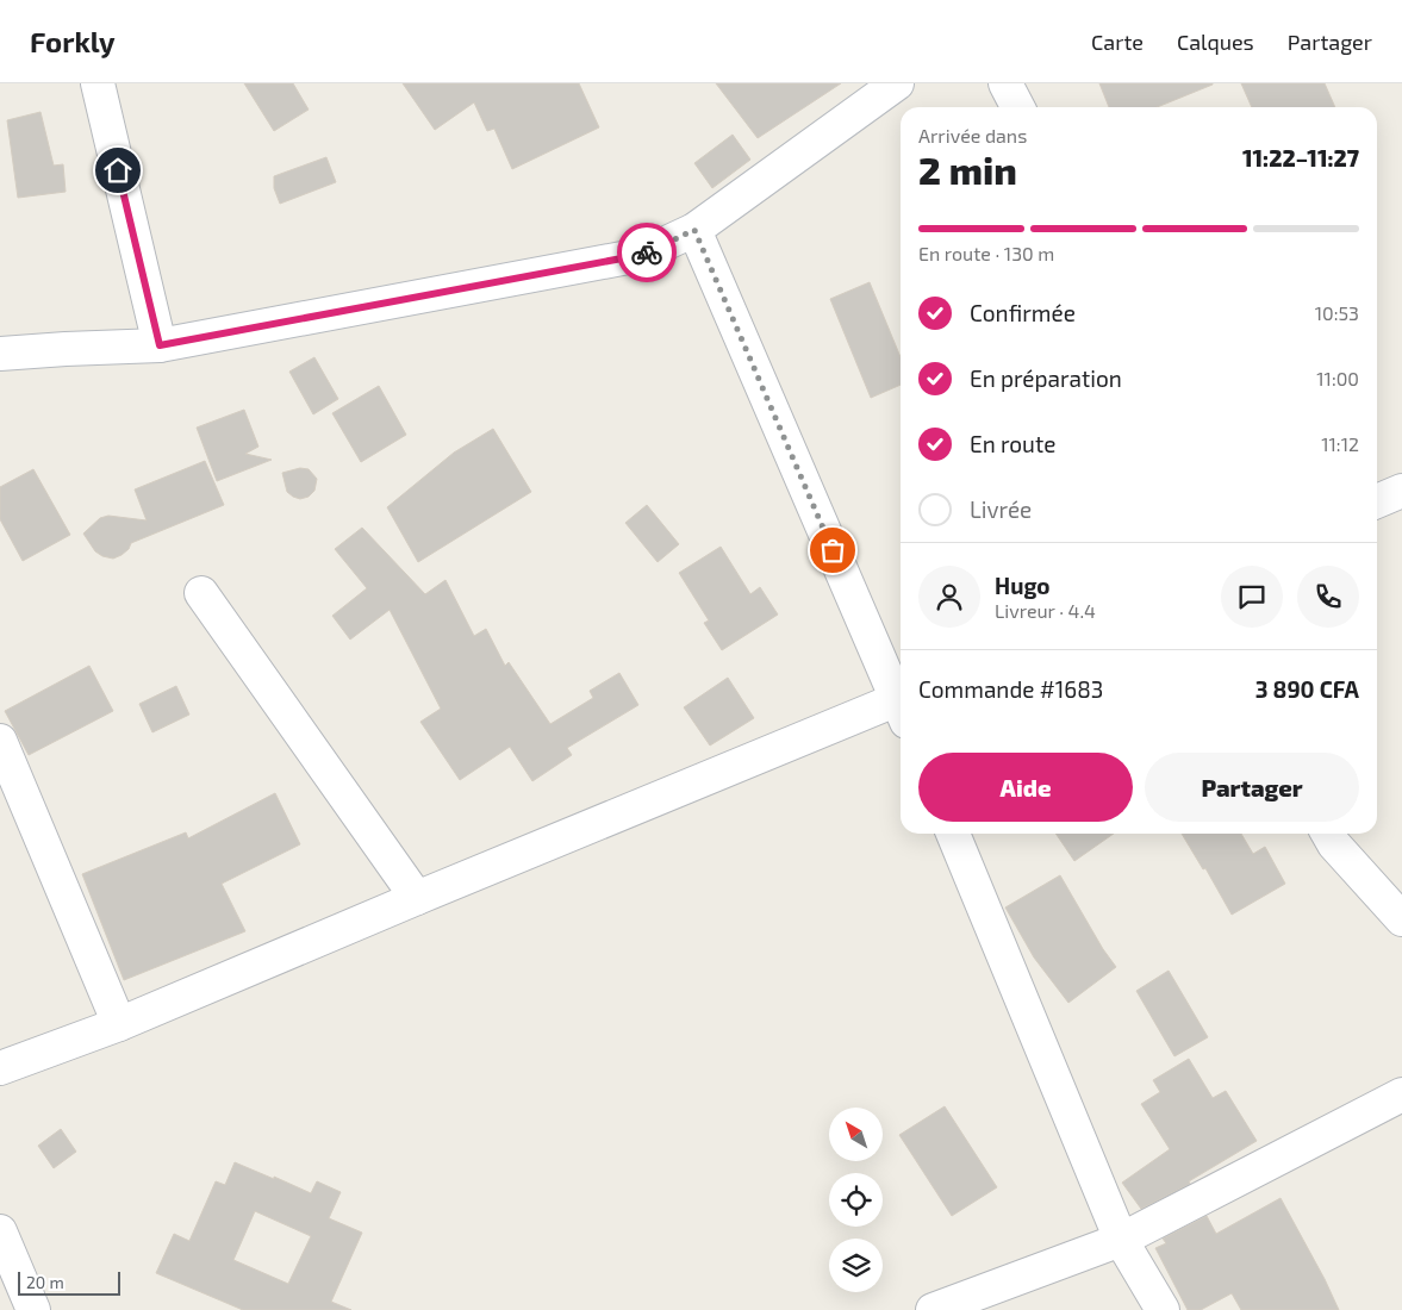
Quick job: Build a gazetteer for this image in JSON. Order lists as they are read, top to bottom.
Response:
{
  "scale_bar": "20 m",
  "north": "top left",
  "page": {
    "header": "Forkly",
    "nav": ["Carte", "Calques", "Partager"],
    "heading": ["2 min", "Arrivée dans", "11:22–11:27"],
    "panel": [
      "Hugo",
      "Livreur · 4.4",
      "Commande #1683",
      "3 890 CFA"
    ],
    "bar": "En route · 130 m",
    "list": [
      ["Confirmée", "10:53"],
      ["En préparation", "11:00"],
      ["En route", "11:12"],
      "Livrée"
    ],
    "buttons": ["Aide", "Partager"],
    "scale": "20 m"
  }
}
